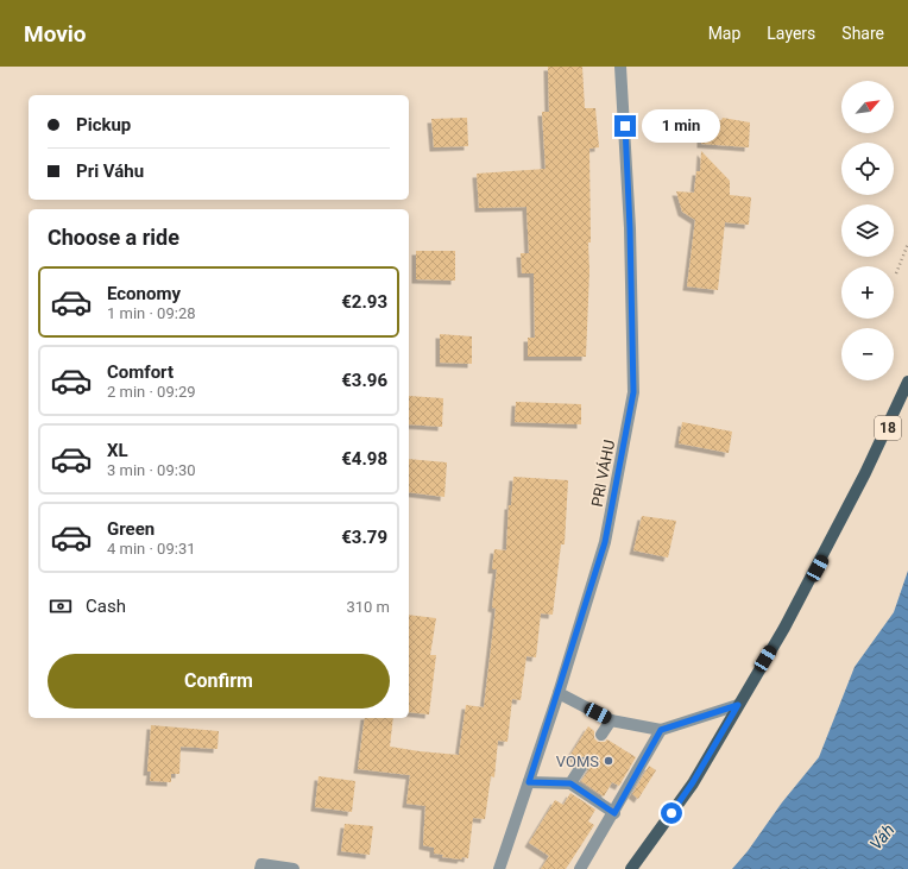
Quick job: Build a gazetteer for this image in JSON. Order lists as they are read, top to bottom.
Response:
{
  "streets": {
    "main road": ["18"],
    "street": ["PRI VÁHU"]
  },
  "water": ["Váh"],
  "places": ["VOMS"],
  "north": "top right",
  "page": {
    "header": "Movio",
    "nav": ["Map", "Layers", "Share"],
    "map_buttons": ["+", "−"],
    "banner": ["Pickup", "Pri Váhu"],
    "bubble": "1 min",
    "heading": "Choose a ride",
    "list": [
      {
        "name": "Economy",
        "note": "1 min · 09:28",
        "value": "€2.93"
      },
      {
        "name": "Comfort",
        "note": "2 min · 09:29",
        "value": "€3.96"
      },
      {
        "name": "XL",
        "note": "3 min · 09:30",
        "value": "€4.98"
      },
      {
        "name": "Green",
        "note": "4 min · 09:31",
        "value": "€3.79"
      }
    ],
    "pay": ["Cash", "310 m"],
    "buttons": "Confirm"
  }
}
